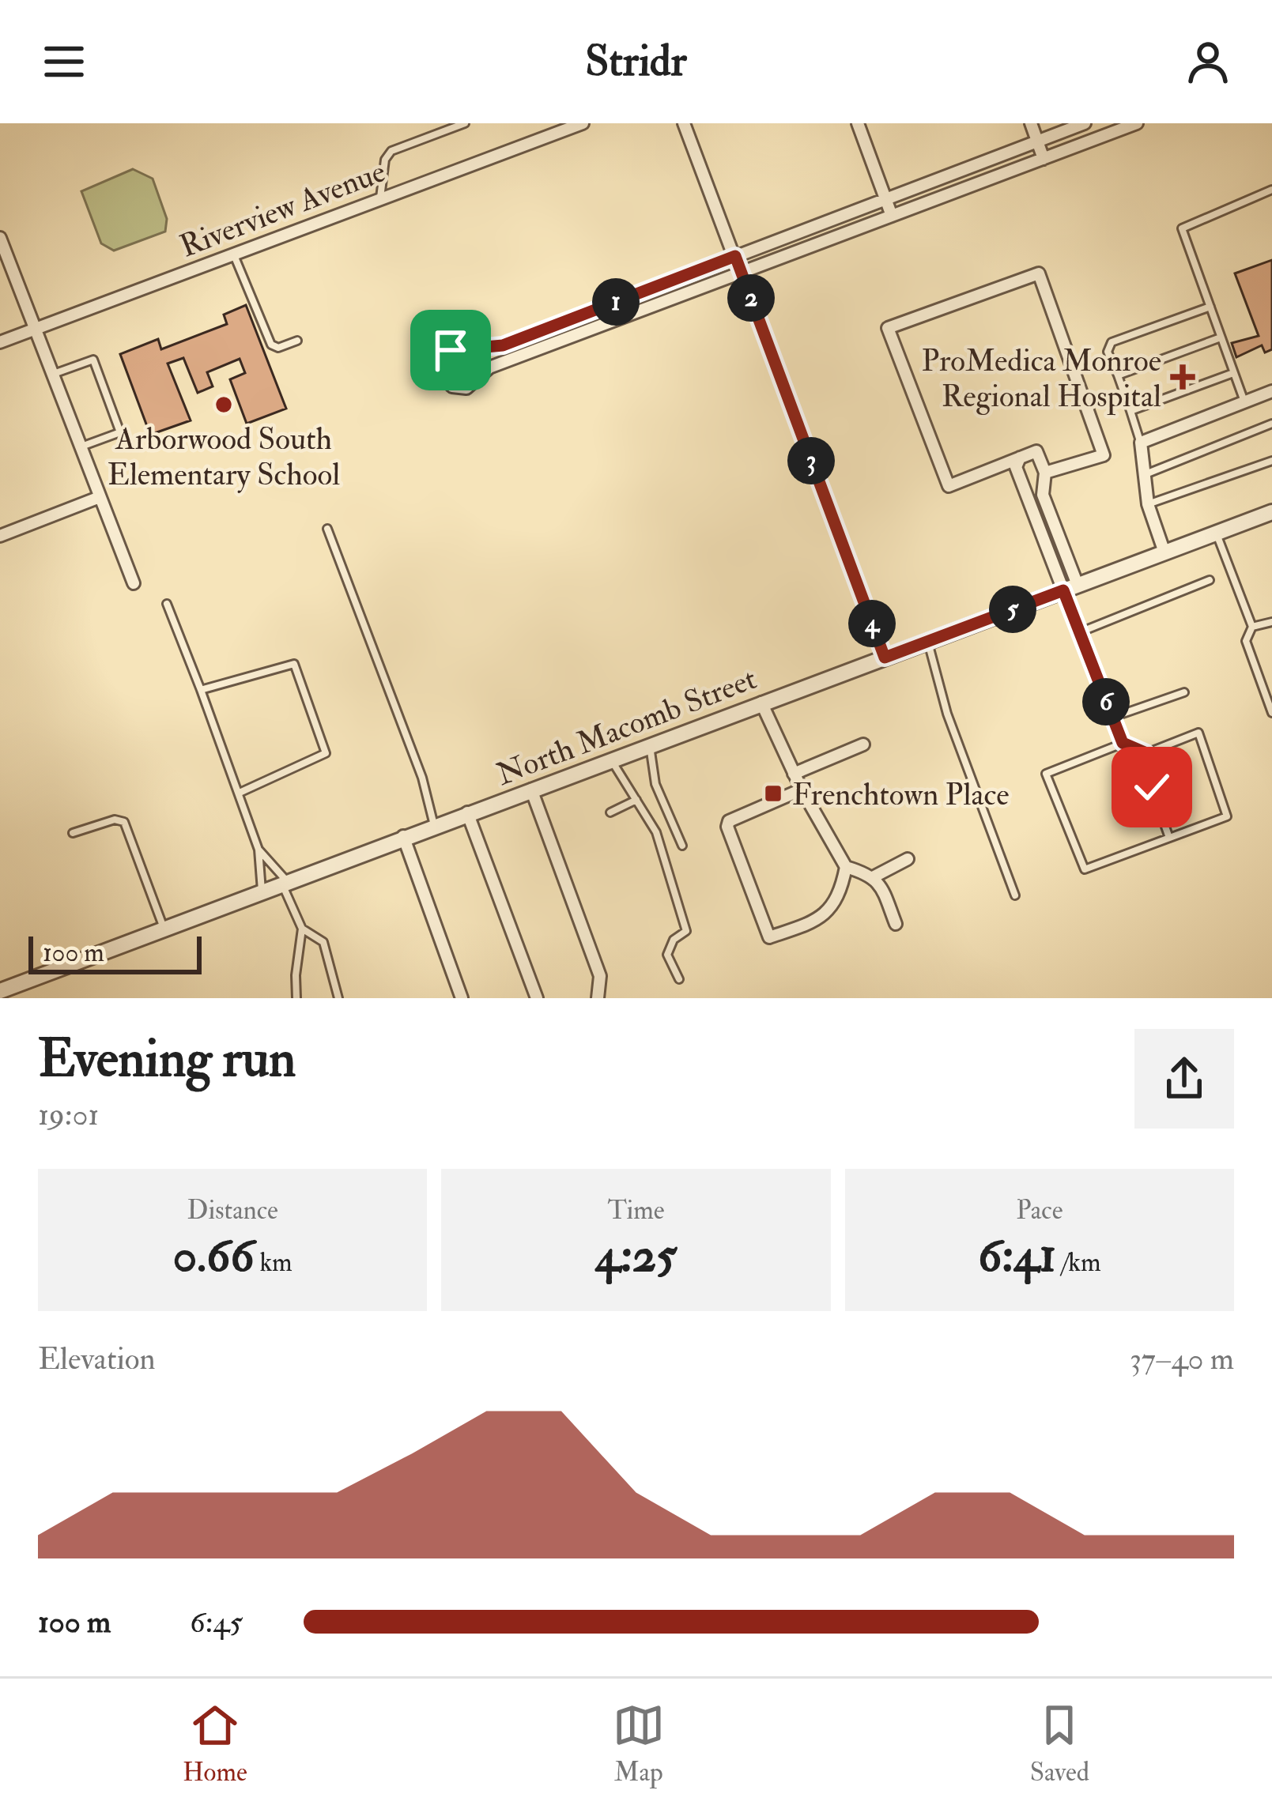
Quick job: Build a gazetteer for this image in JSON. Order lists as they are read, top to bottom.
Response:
{
  "streets": {
    "street": ["Riverview Avenue", "North Macomb Street"]
  },
  "places": {
    "health": ["ProMedica Monroe Regional Hospital"],
    "other": ["Arborwood South Elementary School"],
    "transit": ["Frenchtown Place"]
  },
  "scale_bar": "100 m",
  "page": {
    "header": "Stridr",
    "pins": [
      "2",
      "1",
      "3",
      "5",
      "4",
      "6"
    ],
    "scale": "100 m",
    "heading": ["Evening run", "19:01"],
    "stats": [
      ["Distance", "0.66 km"],
      ["Time", "4:25"],
      ["Pace", "6:41 /km"]
    ],
    "chart": ["Elevation", "37–40 m"],
    "list": [
      {
        "name": "100 m",
        "note": "6:45"
      }
    ],
    "tabs": ["Home", "Map", "Saved"]
  }
}
